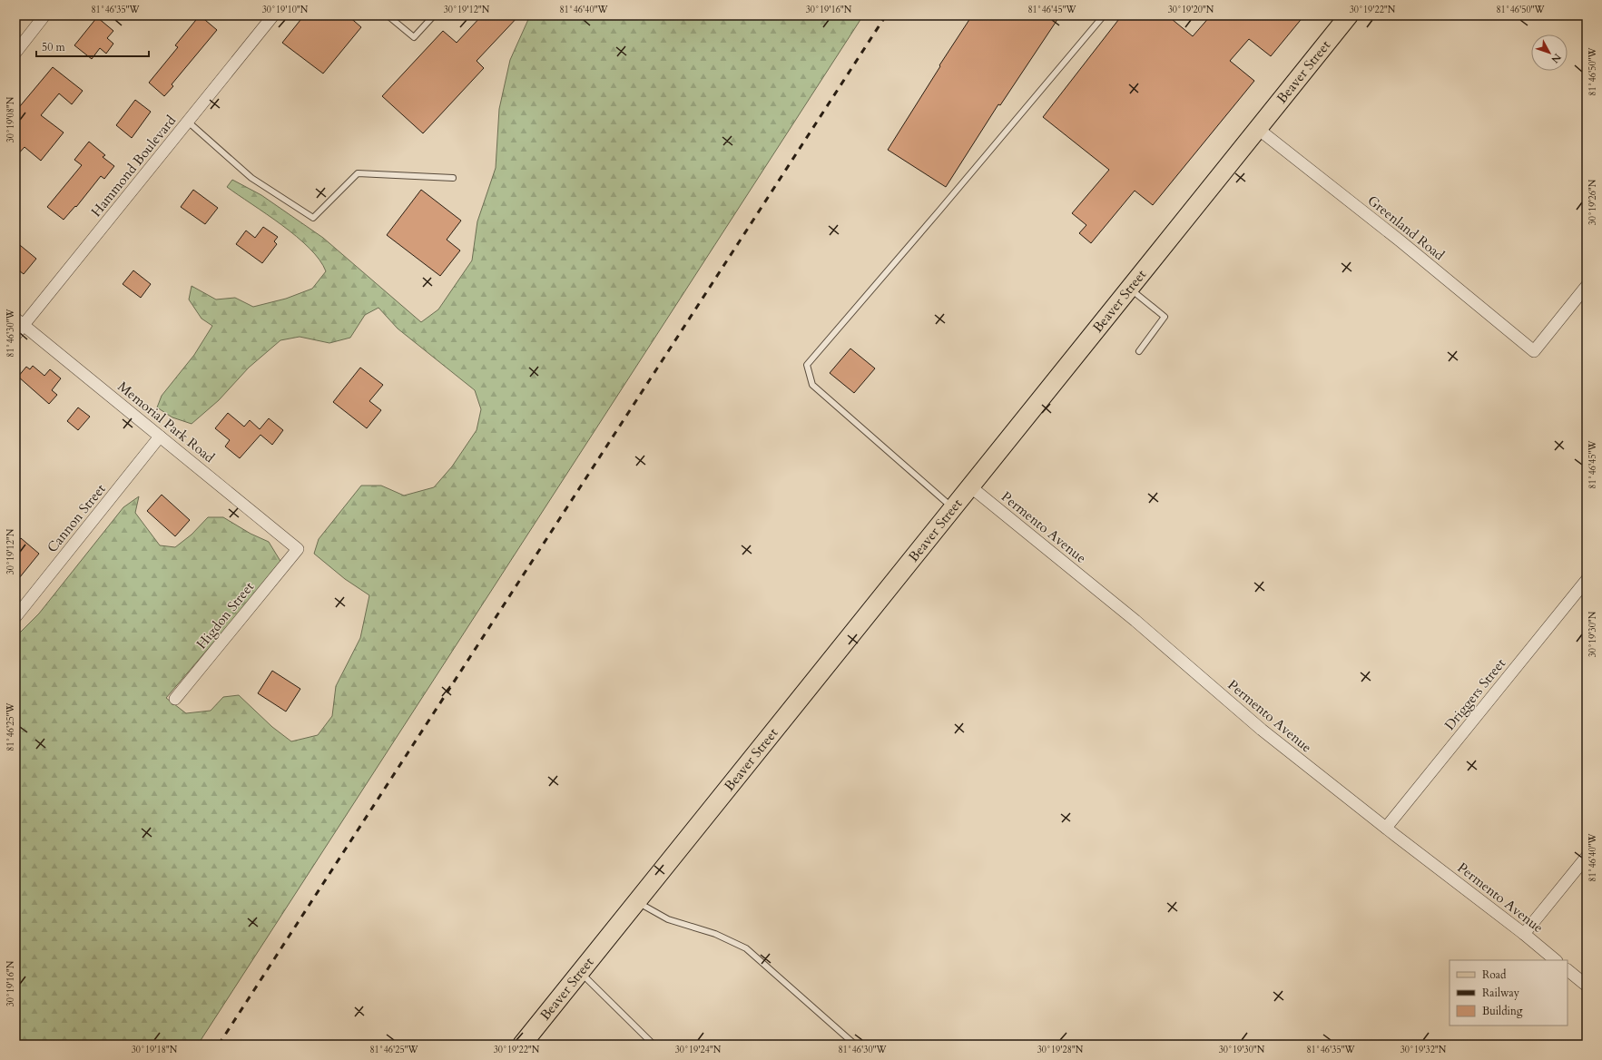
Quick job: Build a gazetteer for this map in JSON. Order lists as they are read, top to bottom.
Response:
{
  "streets": {
    "main road": ["Beaver Street"],
    "street": [
      "Hammond Boulevard",
      "Greenland Road",
      "Memorial Park Road",
      "Cannon Street",
      "Permento Avenue",
      "Higdon Street",
      "Driggers Street"
    ]
  },
  "crossings": [
    ["Beaver Street", "Greenland Road"],
    ["Beaver Street", "Permento Avenue"],
    ["Hammond Boulevard", "Memorial Park Road"],
    ["Memorial Park Road", "Cannon Street"],
    ["Memorial Park Road", "Higdon Street"],
    ["Permento Avenue", "Driggers Street"]
  ],
  "legend": ["Road", "Railway", "Building"],
  "scale_bar": "50 m",
  "north": "bottom right",
  "coordinates": [
    "81°46'35\"W",
    "30°19'10\"N",
    "30°19'12\"N",
    "81°46'40\"W",
    "30°19'16\"N",
    "81°46'45\"W",
    "30°19'20\"N",
    "30°19'22\"N",
    "81°46'50\"W",
    "30°19'08\"N",
    "30°19'26\"N",
    "81°46'30\"W",
    "30°19'30\"N",
    "81°46'25\"W",
    "30°19'18\"N",
    "30°19'24\"N",
    "30°19'28\"N",
    "30°19'32\"N"
  ]
}
